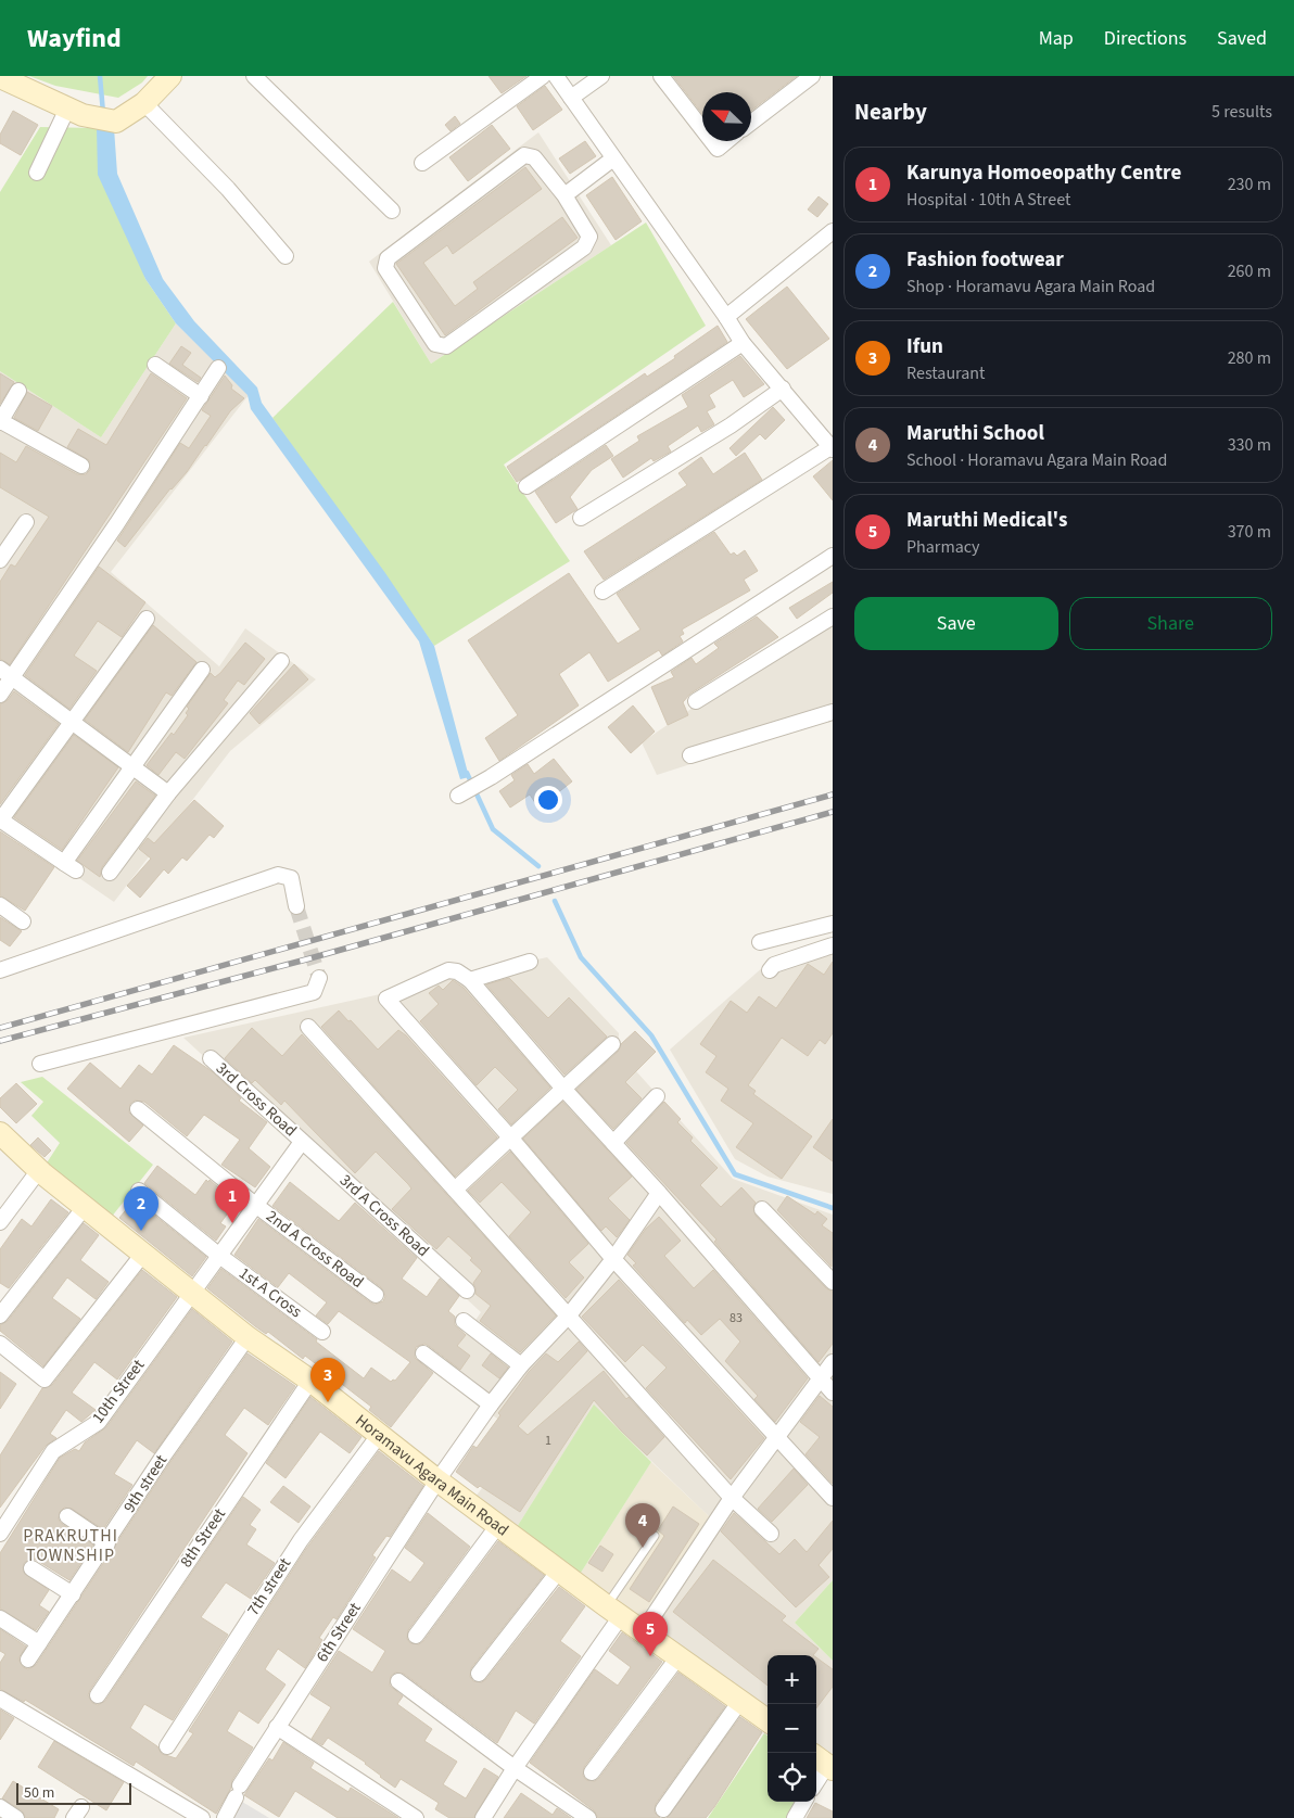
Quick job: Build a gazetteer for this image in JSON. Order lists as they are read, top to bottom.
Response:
{
  "streets": {
    "street": [
      "3rd Cross Road",
      "3rd A Cross Road",
      "2nd A Cross Road",
      "1st A Cross",
      "10th Street",
      "Horamavu Agara Main Road",
      "9th street",
      "8th Street",
      "7th street",
      "6th Street"
    ]
  },
  "crossings": [
    ["3rd Cross Road", "3rd A Cross Road"],
    ["3rd Cross Road", "10th Street"],
    ["3rd A Cross Road", "10th Street"],
    ["2nd A Cross Road", "10th Street"],
    ["1st A Cross", "10th Street"],
    ["10th Street", "Horamavu Agara Main Road"],
    ["Horamavu Agara Main Road", "9th street"],
    ["Horamavu Agara Main Road", "8th Street"],
    ["Horamavu Agara Main Road", "7th street"],
    ["Horamavu Agara Main Road", "6th Street"]
  ],
  "districts": ["PRAKRUTHI TOWNSHIP"],
  "house_numbers": ["83", "1"],
  "scale_bar": "50 m",
  "north": "top left",
  "page": {
    "header": "Wayfind",
    "nav": ["Map", "Directions", "Saved"],
    "heading": ["Nearby", "5 results"],
    "list": [
      {
        "mark": "1",
        "name": "Karunya Homoeopathy Centre",
        "note": "Hospital · 10th A Street",
        "value": "230 m"
      },
      {
        "mark": "2",
        "name": "Fashion footwear",
        "note": "Shop · Horamavu Agara Main Road",
        "value": "260 m"
      },
      {
        "mark": "3",
        "name": "Ifun",
        "note": "Restaurant",
        "value": "280 m"
      },
      {
        "mark": "4",
        "name": "Maruthi School",
        "note": "School · Horamavu Agara Main Road",
        "value": "330 m"
      },
      {
        "mark": "5",
        "name": "Maruthi Medical's",
        "note": "Pharmacy",
        "value": "370 m"
      }
    ],
    "buttons": ["Save", "Share"],
    "pins": [
      "1",
      "2",
      "3",
      "4",
      "5"
    ],
    "map_buttons": ["+", "−"],
    "scale": "50 m"
  }
}
